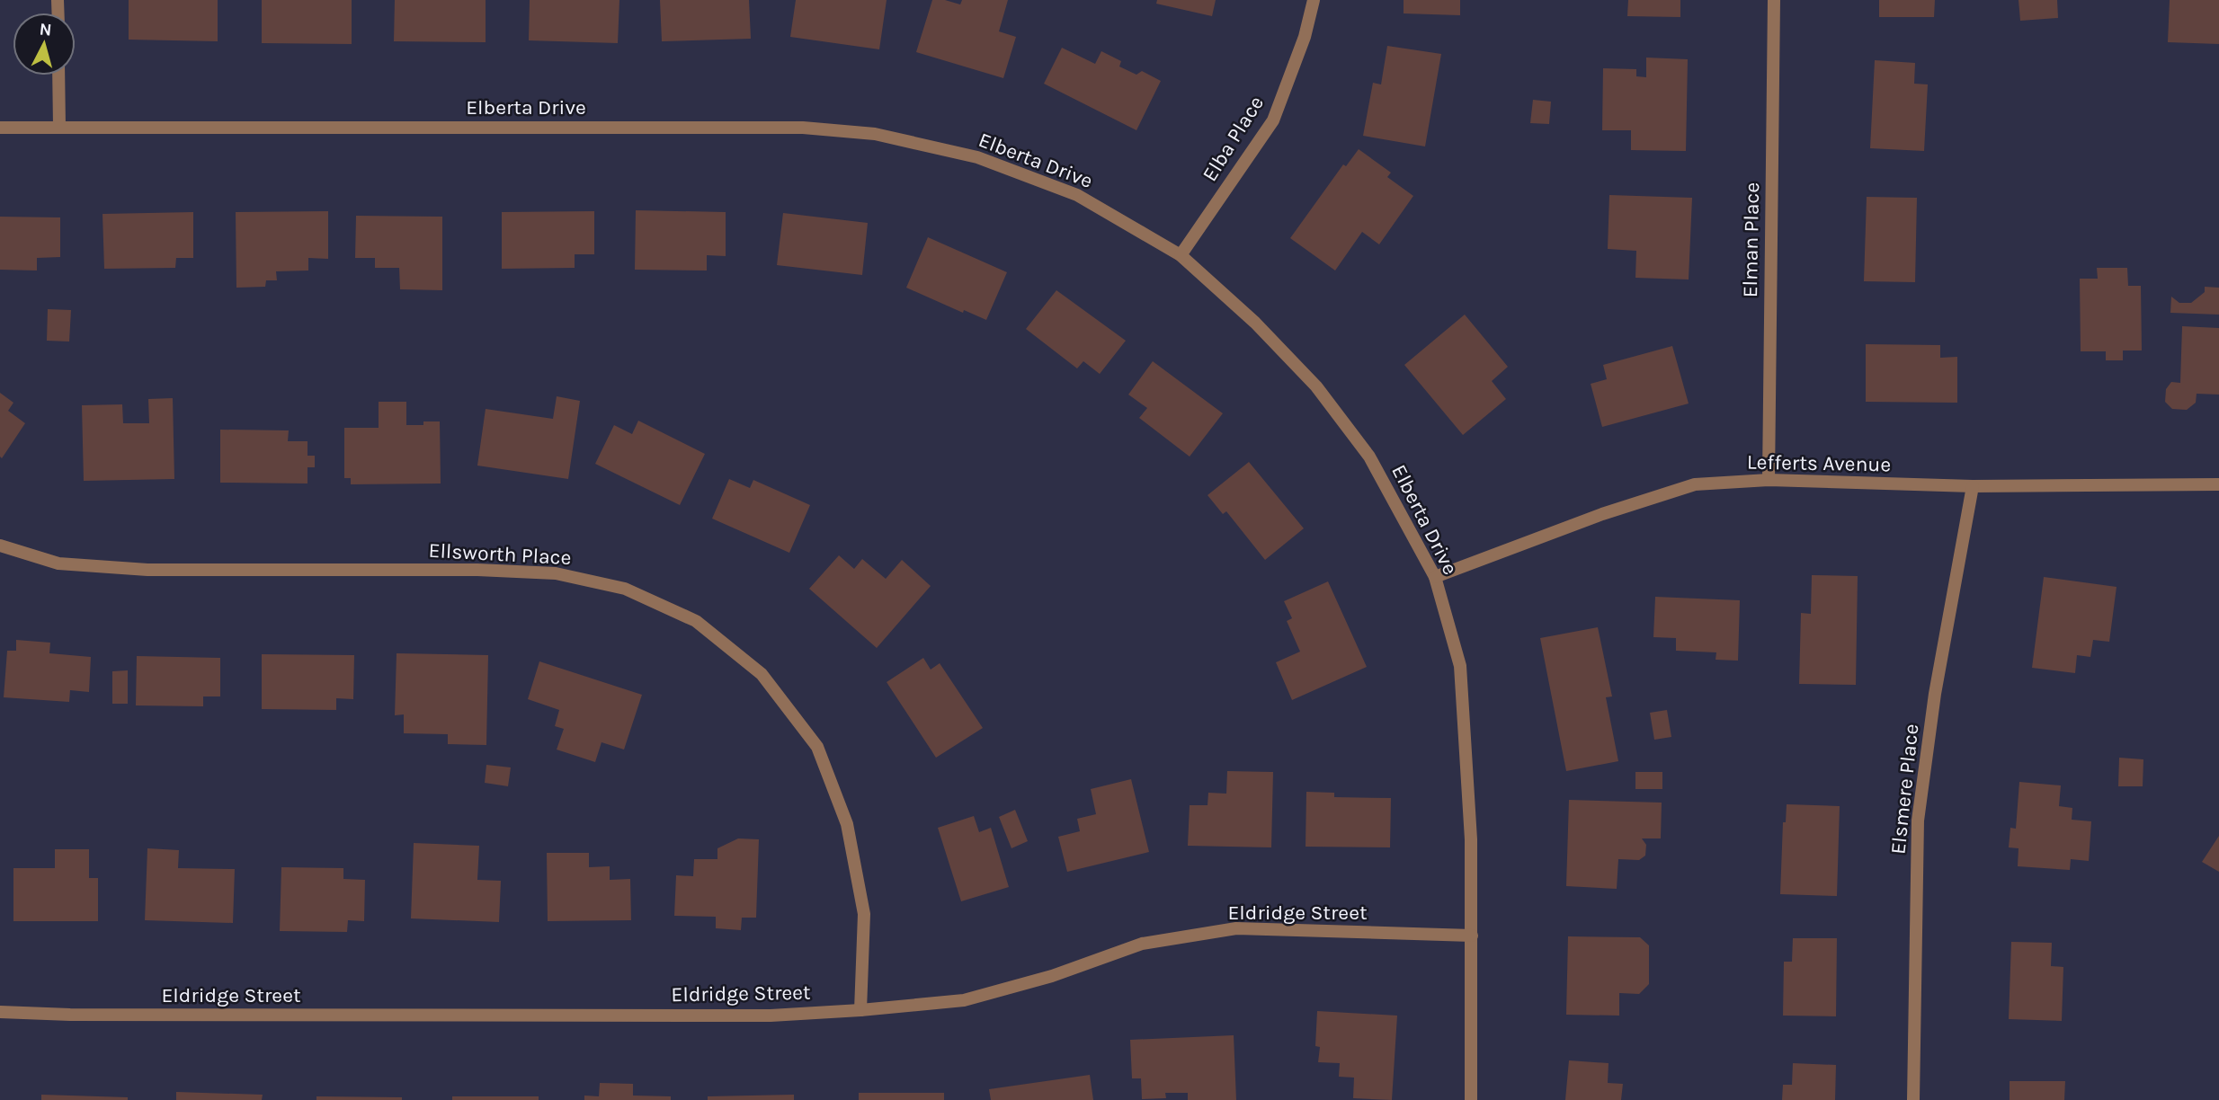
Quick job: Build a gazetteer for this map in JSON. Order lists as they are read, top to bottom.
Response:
{
  "streets": {
    "street": [
      "Elberta Drive",
      "Elba Place",
      "Elman Place",
      "Lefferts Avenue",
      "Ellsworth Place",
      "Elsmere Place",
      "Eldridge Street"
    ]
  },
  "crossings": [
    ["Elberta Drive", "Elba Place"],
    ["Elberta Drive", "Lefferts Avenue"],
    ["Elberta Drive", "Eldridge Street"],
    ["Elman Place", "Lefferts Avenue"],
    ["Lefferts Avenue", "Elsmere Place"],
    ["Ellsworth Place", "Eldridge Street"]
  ],
  "north": "top"
}
